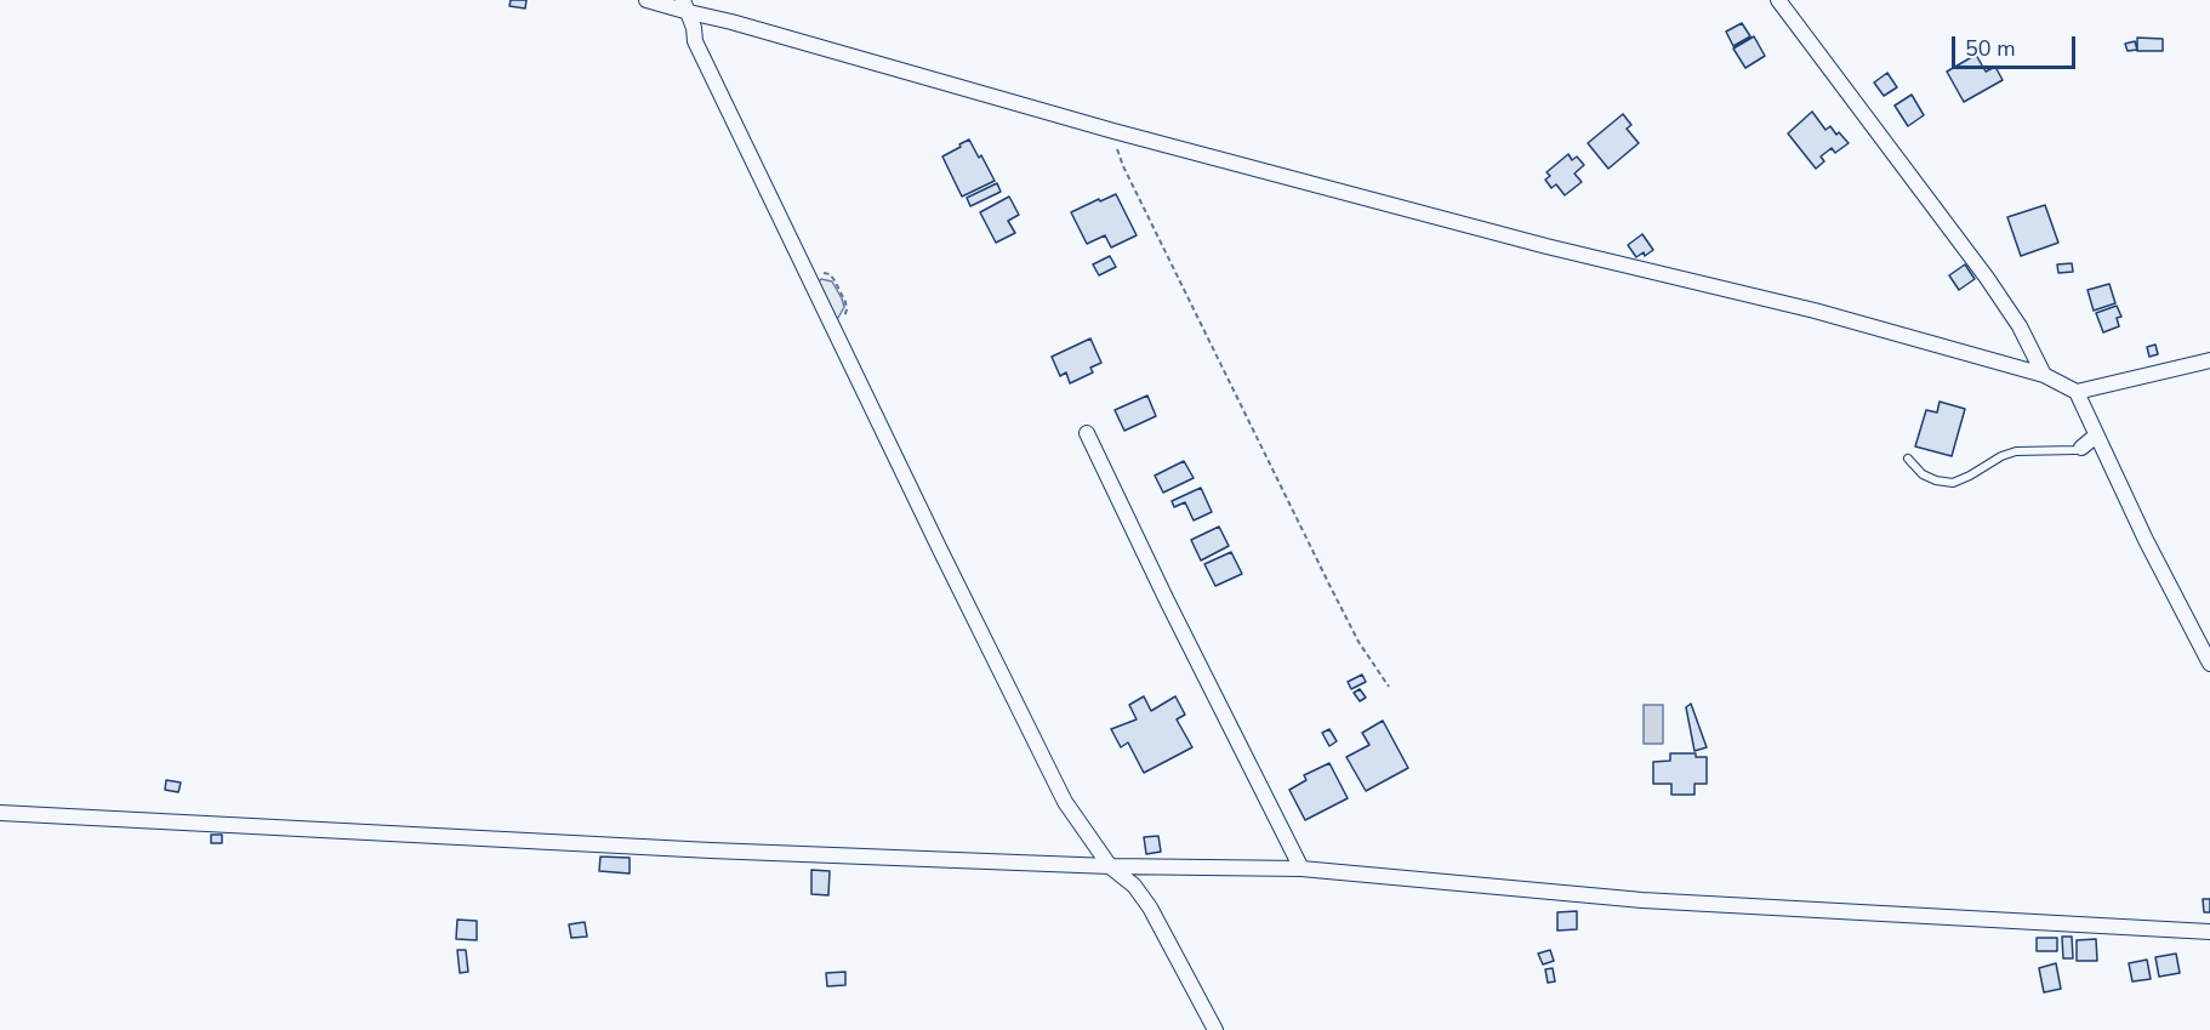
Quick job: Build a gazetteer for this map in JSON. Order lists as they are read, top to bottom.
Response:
{
  "scale_bar": "50 m"
}
